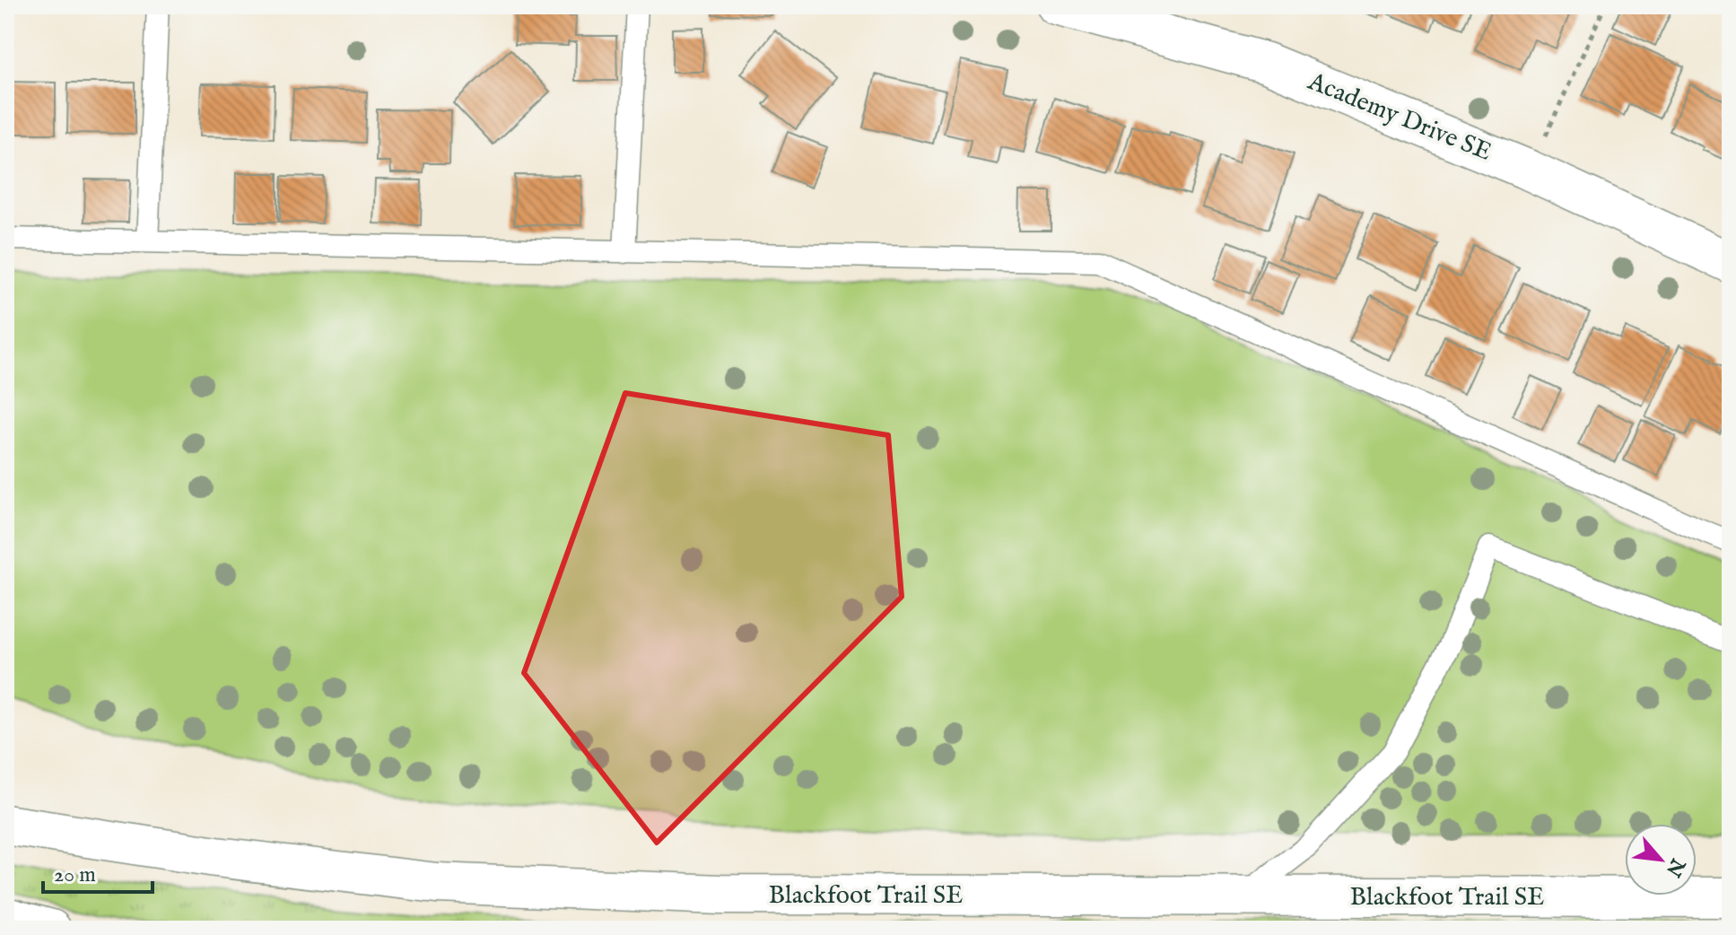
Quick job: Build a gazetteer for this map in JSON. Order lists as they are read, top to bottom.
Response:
{
  "streets": {
    "main road": ["Academy Drive SE", "Blackfoot Trail SE"]
  },
  "scale_bar": "20 m",
  "north": "bottom right"
}
